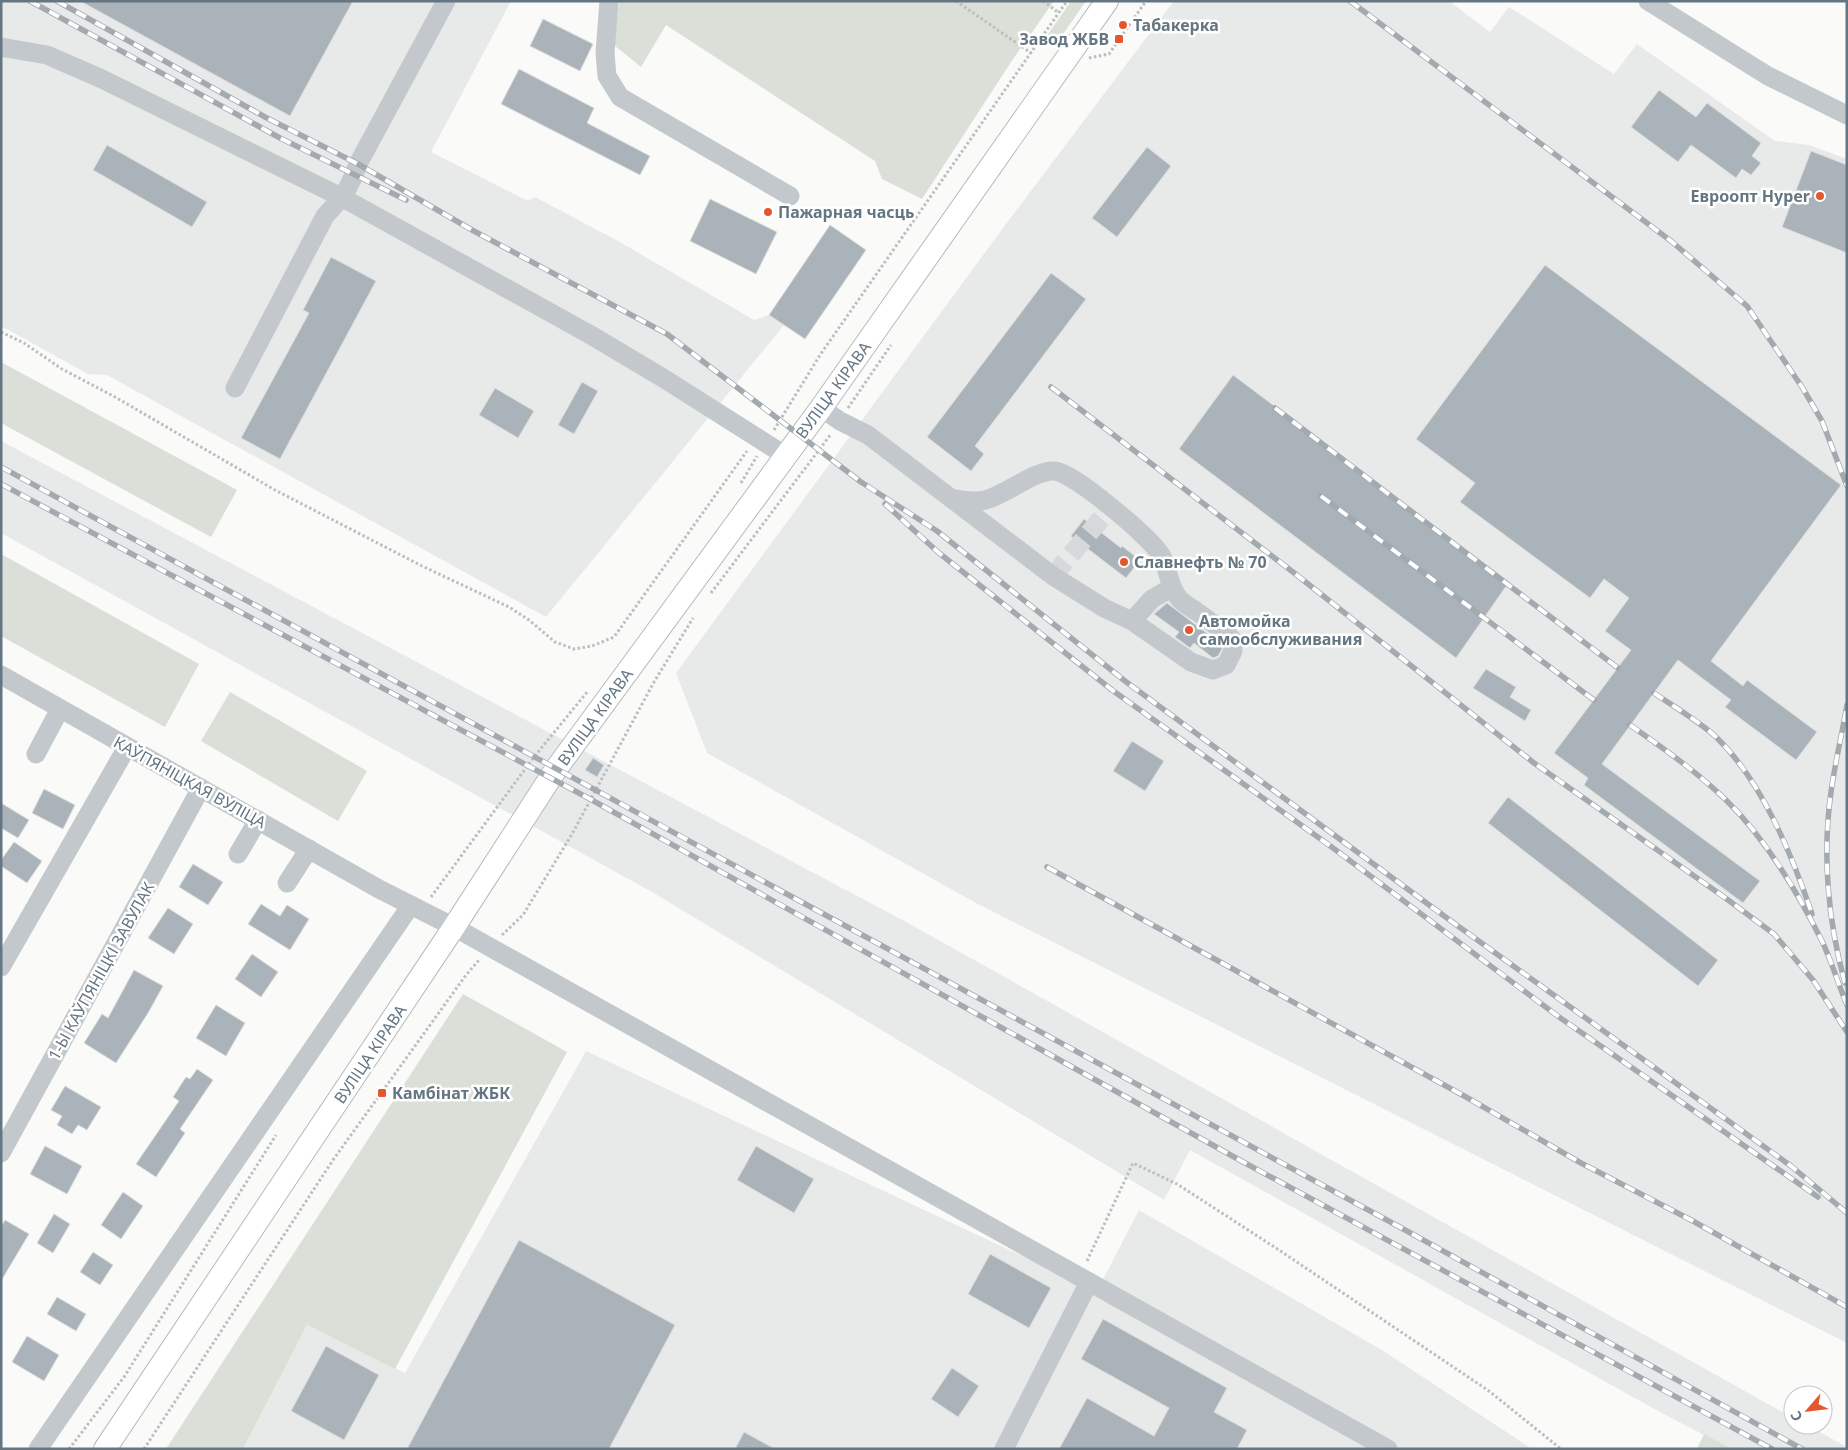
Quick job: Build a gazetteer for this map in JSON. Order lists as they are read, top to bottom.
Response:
{
  "streets": {
    "main road": ["ВУЛІЦА КІРАВА"],
    "street": ["КАЎПЯНІЦКАЯ ВУЛІЦА", "1-Ы КАЎПЯНІЦКІ ЗАВУЛАК"]
  },
  "crossings": [
    ["ВУЛІЦА КІРАВА", "КАЎПЯНІЦКАЯ ВУЛІЦА"],
    ["КАЎПЯНІЦКАЯ ВУЛІЦА", "1-Ы КАЎПЯНІЦКІ ЗАВУЛАК"]
  ],
  "places": {
    "other": [
      "Табакерка",
      "Евроопт Hyper",
      "Пажарная часць",
      "Славнефть № 70",
      "Автомойка самообслуживания"
    ],
    "transit": ["Завод ЖБВ", "Камбінат ЖБК"]
  },
  "north": "bottom left"
}
